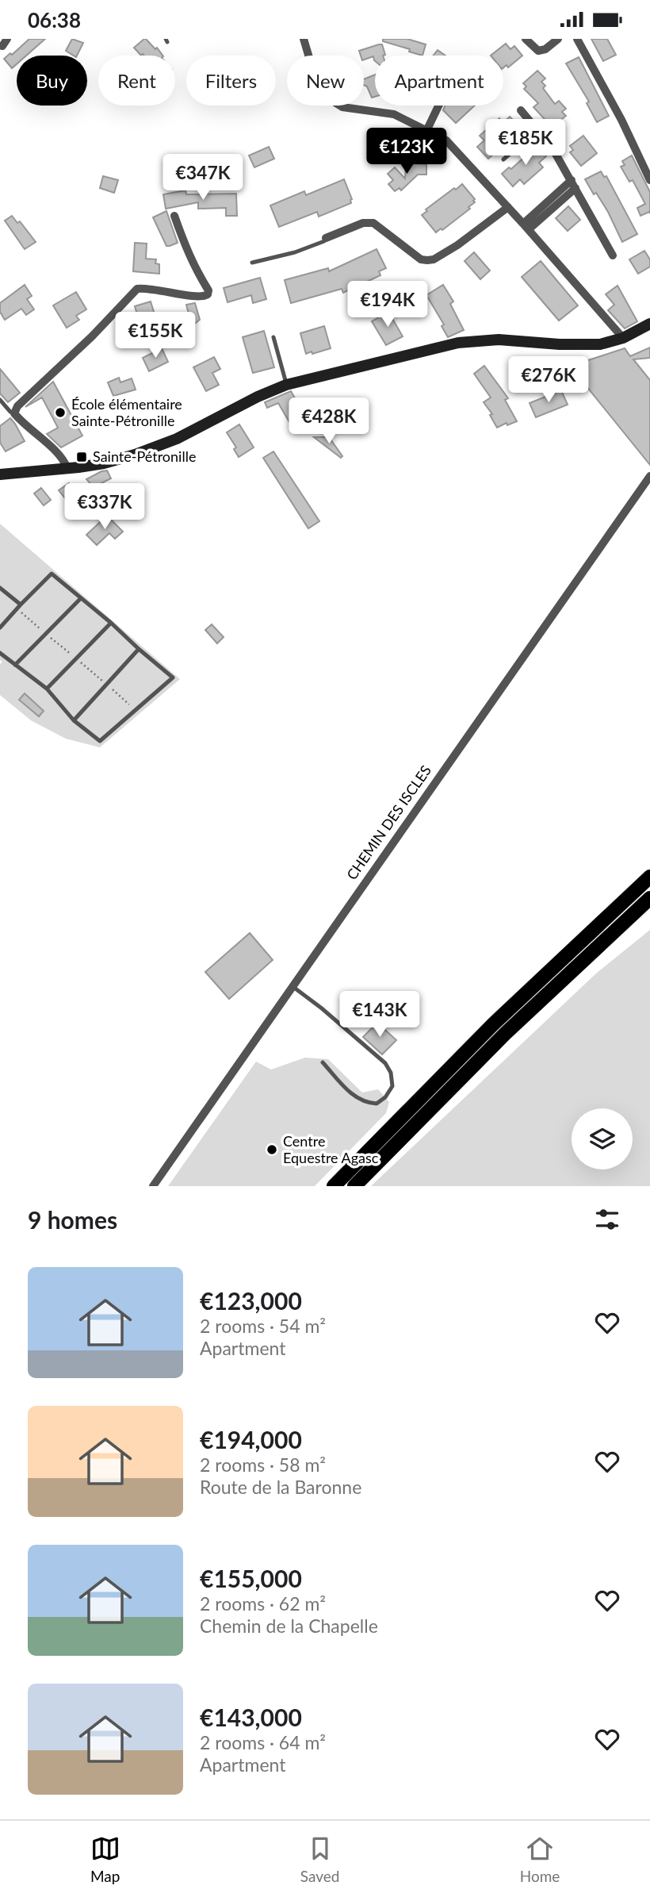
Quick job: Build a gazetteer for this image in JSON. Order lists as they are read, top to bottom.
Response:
{
  "streets": {
    "street": ["CHEMIN DES ISCLES"]
  },
  "places": {
    "other": ["École élémentaire Sainte-Pétronille", "Centre Equestre Agasc"],
    "transit": ["Sainte-Pétronille"]
  },
  "page": {
    "status": "06:38",
    "chip": [
      "Buy",
      "Rent",
      "Filters",
      "New",
      "Apartment"
    ],
    "price": [
      "€185K",
      "€123K",
      "€347K",
      "€194K",
      "€155K",
      "€276K",
      "€428K",
      "€337K",
      "€143K"
    ],
    "heading": "9 homes",
    "list": [
      {
        "name": "€123,000",
        "note": "2 rooms · 54 m² · Apartment"
      },
      {
        "name": "€194,000",
        "note": "2 rooms · 58 m² · Route de la Baronne"
      },
      {
        "name": "€155,000",
        "note": "2 rooms · 62 m² · Chemin de la Chapelle"
      },
      {
        "name": "€143,000",
        "note": "2 rooms · 64 m² · Apartment"
      }
    ],
    "tabs": ["Map", "Saved", "Home"]
  }
}
